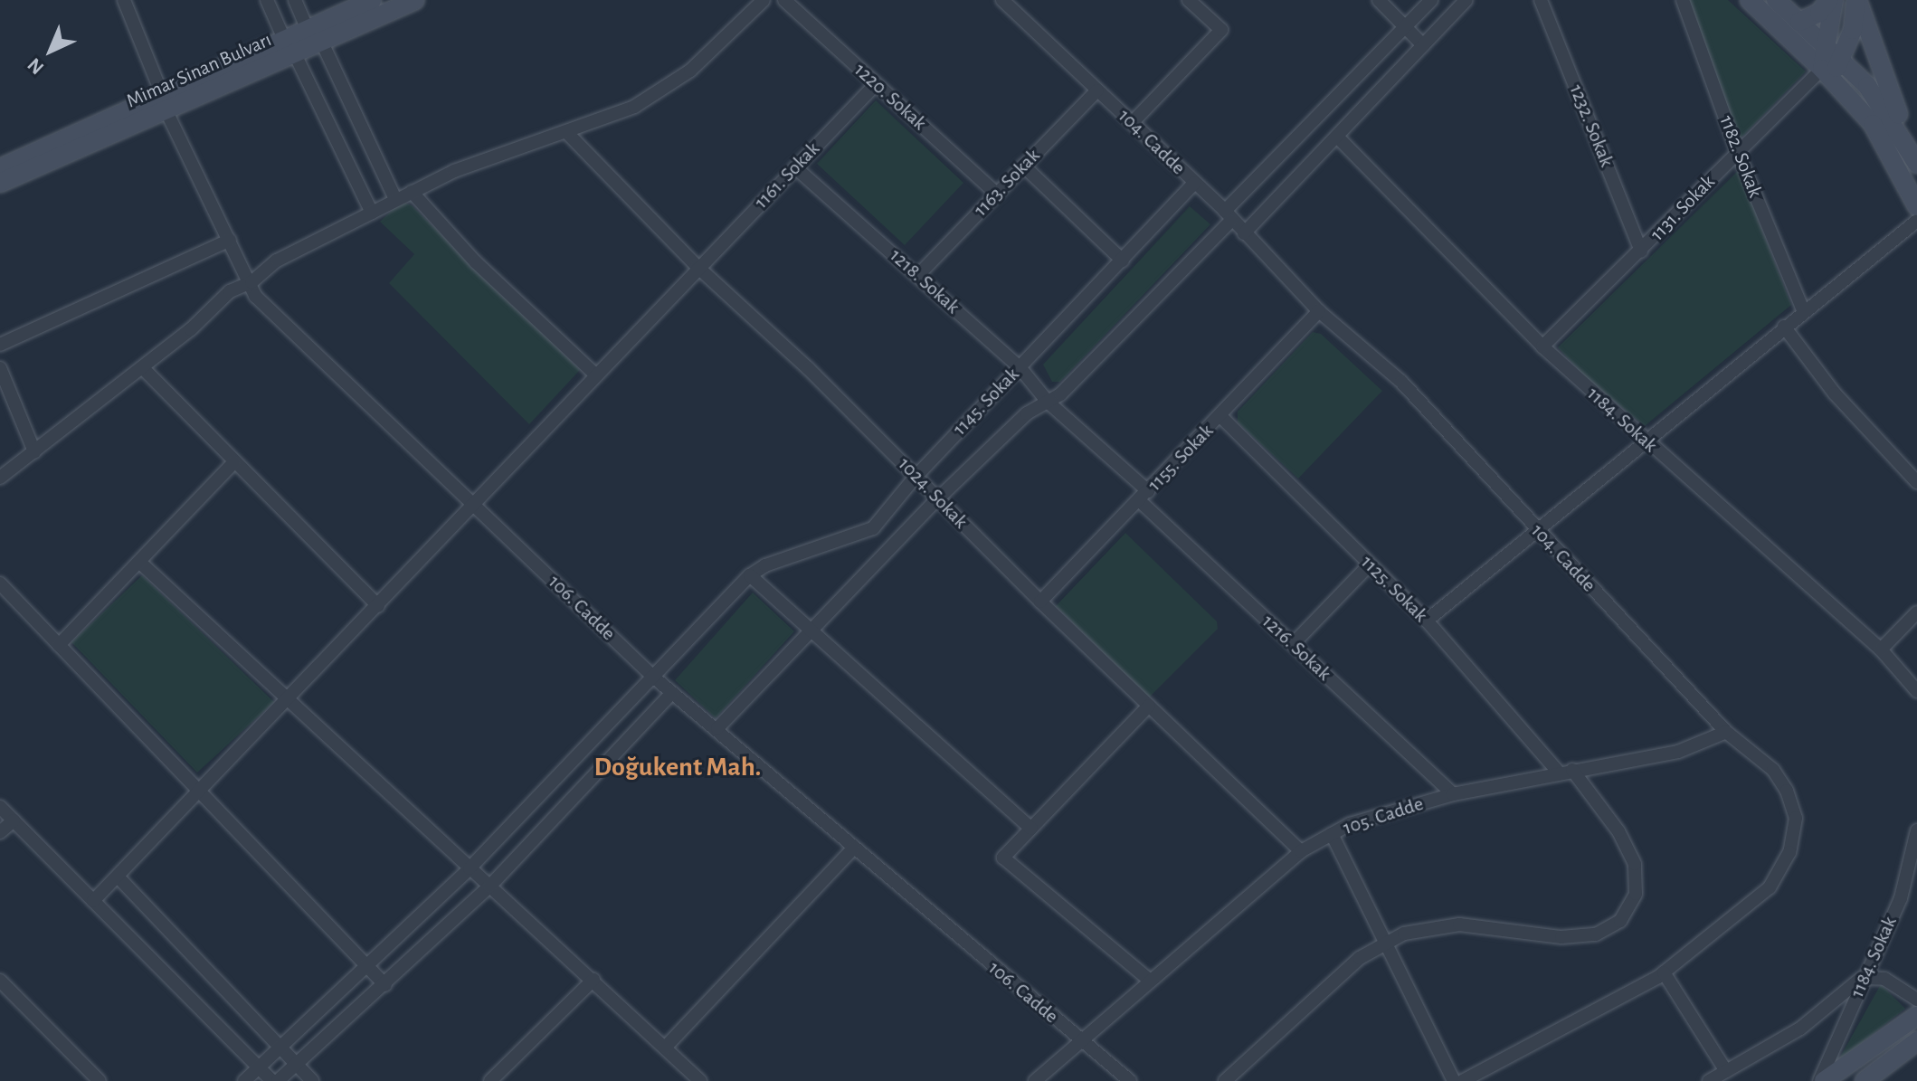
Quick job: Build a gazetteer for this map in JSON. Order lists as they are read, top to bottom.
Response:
{
  "streets": {
    "main road": ["Mimar Sinan Bulvarı"],
    "street": [
      "1220. Sokak",
      "1232. Sokak",
      "104. Cadde",
      "1182. Sokak",
      "1161. Sokak",
      "1163. Sokak",
      "1131. Sokak",
      "1218. Sokak",
      "1145. Sokak",
      "1184. Sokak",
      "1155. Sokak",
      "1024. Sokak",
      "1125. Sokak",
      "106. Cadde",
      "1216. Sokak",
      "105. Cadde"
    ]
  },
  "crossings": [
    ["Mimar Sinan Bulvarı", "106. Cadde"],
    ["1220. Sokak", "1161. Sokak"],
    ["1220. Sokak", "1163. Sokak"],
    ["1232. Sokak", "1131. Sokak"],
    ["104. Cadde", "1163. Sokak"],
    ["104. Cadde", "1145. Sokak"],
    ["104. Cadde", "1155. Sokak"],
    ["104. Cadde", "105. Cadde"],
    ["1182. Sokak", "1131. Sokak"],
    ["1161. Sokak", "1218. Sokak"],
    ["1161. Sokak", "1024. Sokak"],
    ["1161. Sokak", "106. Cadde"],
    ["1163. Sokak", "1218. Sokak"],
    ["1131. Sokak", "1184. Sokak"],
    ["1218. Sokak", "1145. Sokak"],
    ["1218. Sokak", "1216. Sokak"],
    ["1145. Sokak", "1024. Sokak"],
    ["1155. Sokak", "1024. Sokak"],
    ["1155. Sokak", "1125. Sokak"],
    ["1155. Sokak", "1216. Sokak"],
    ["1024. Sokak", "105. Cadde"],
    ["1125. Sokak", "105. Cadde"],
    ["106. Cadde", "105. Cadde"],
    ["1216. Sokak", "105. Cadde"]
  ],
  "districts": ["Doğukent Mah."],
  "north": "bottom left"
}
